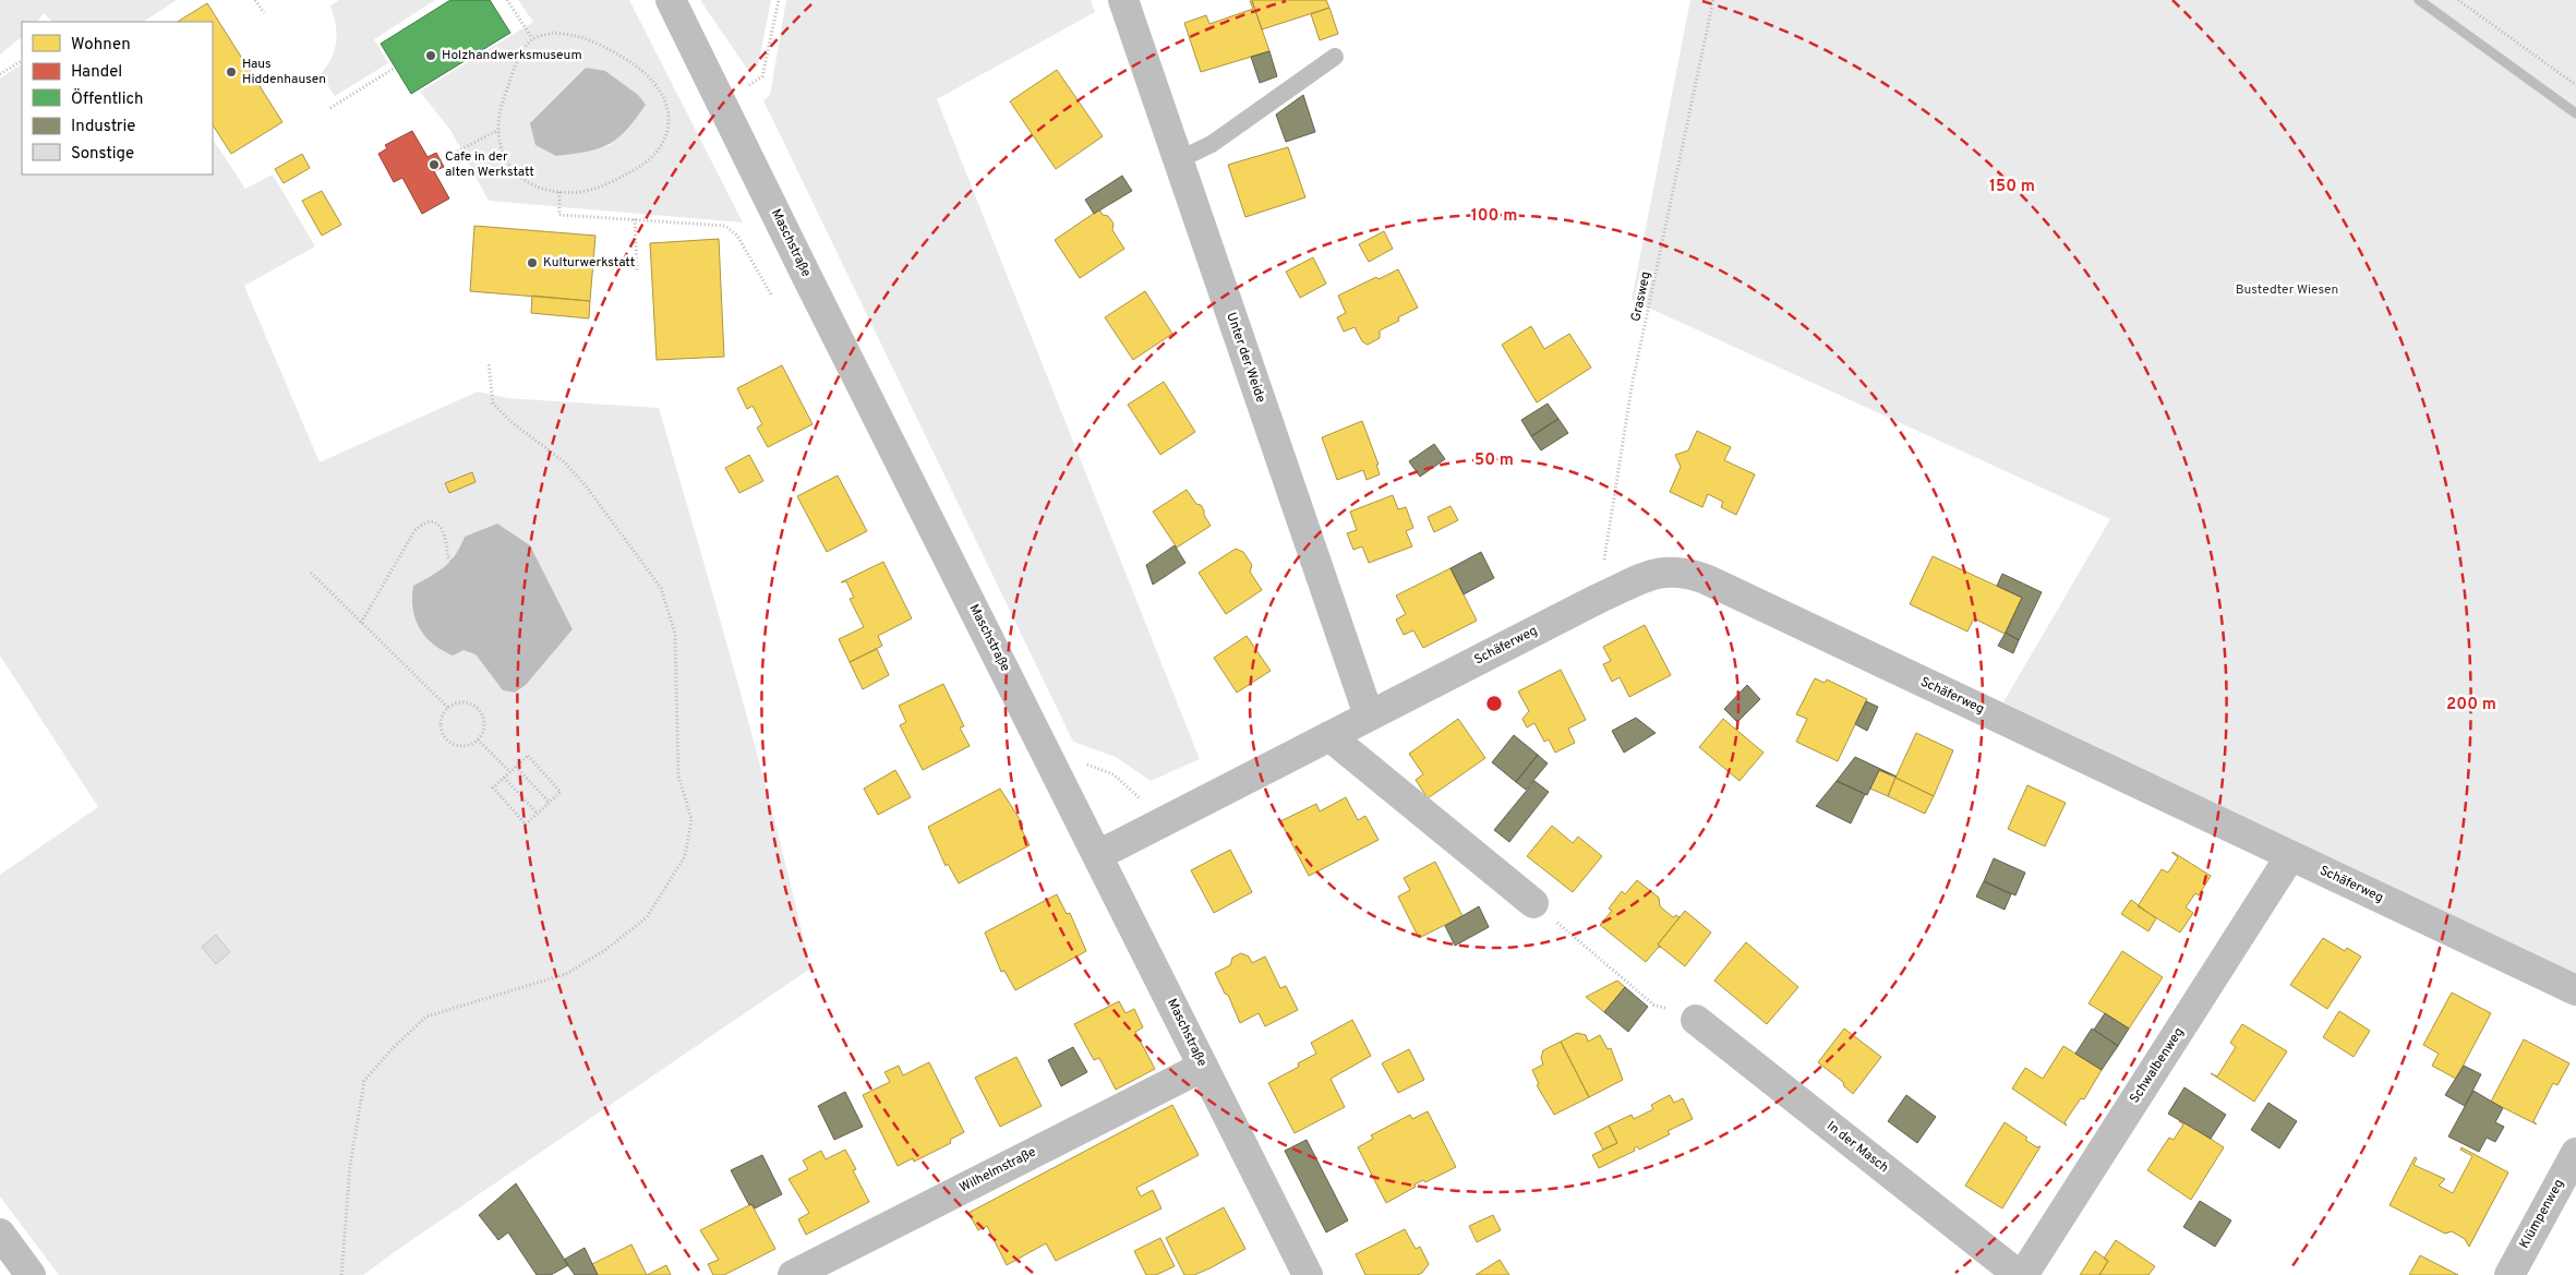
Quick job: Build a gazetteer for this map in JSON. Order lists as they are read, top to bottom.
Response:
{
  "streets": {
    "street": [
      "Maschstraße",
      "Unter der Weide",
      "Schäferweg",
      "Schwalbenweg",
      "In der Masch",
      "Wilhelmstraße",
      "Klümpenweg"
    ],
    "path": ["Grasweg"]
  },
  "crossings": [
    ["Maschstraße", "Schäferweg"],
    ["Maschstraße", "Wilhelmstraße"],
    ["Grasweg", "Schäferweg"],
    ["Unter der Weide", "Schäferweg"],
    ["Schäferweg", "Schwalbenweg"]
  ],
  "parks": ["Bustedter Wiesen"],
  "places": [
    "Holzhandwerksmuseum",
    "Haus Hiddenhausen",
    "Cafe in der alten Werkstatt",
    "Kulturwerkstatt"
  ],
  "legend": [
    "Wohnen",
    "Handel",
    "Öffentlich",
    "Industrie",
    "Sonstige"
  ],
  "rings": [
    "150 m",
    "100 m",
    "50 m",
    "200 m"
  ]
}
